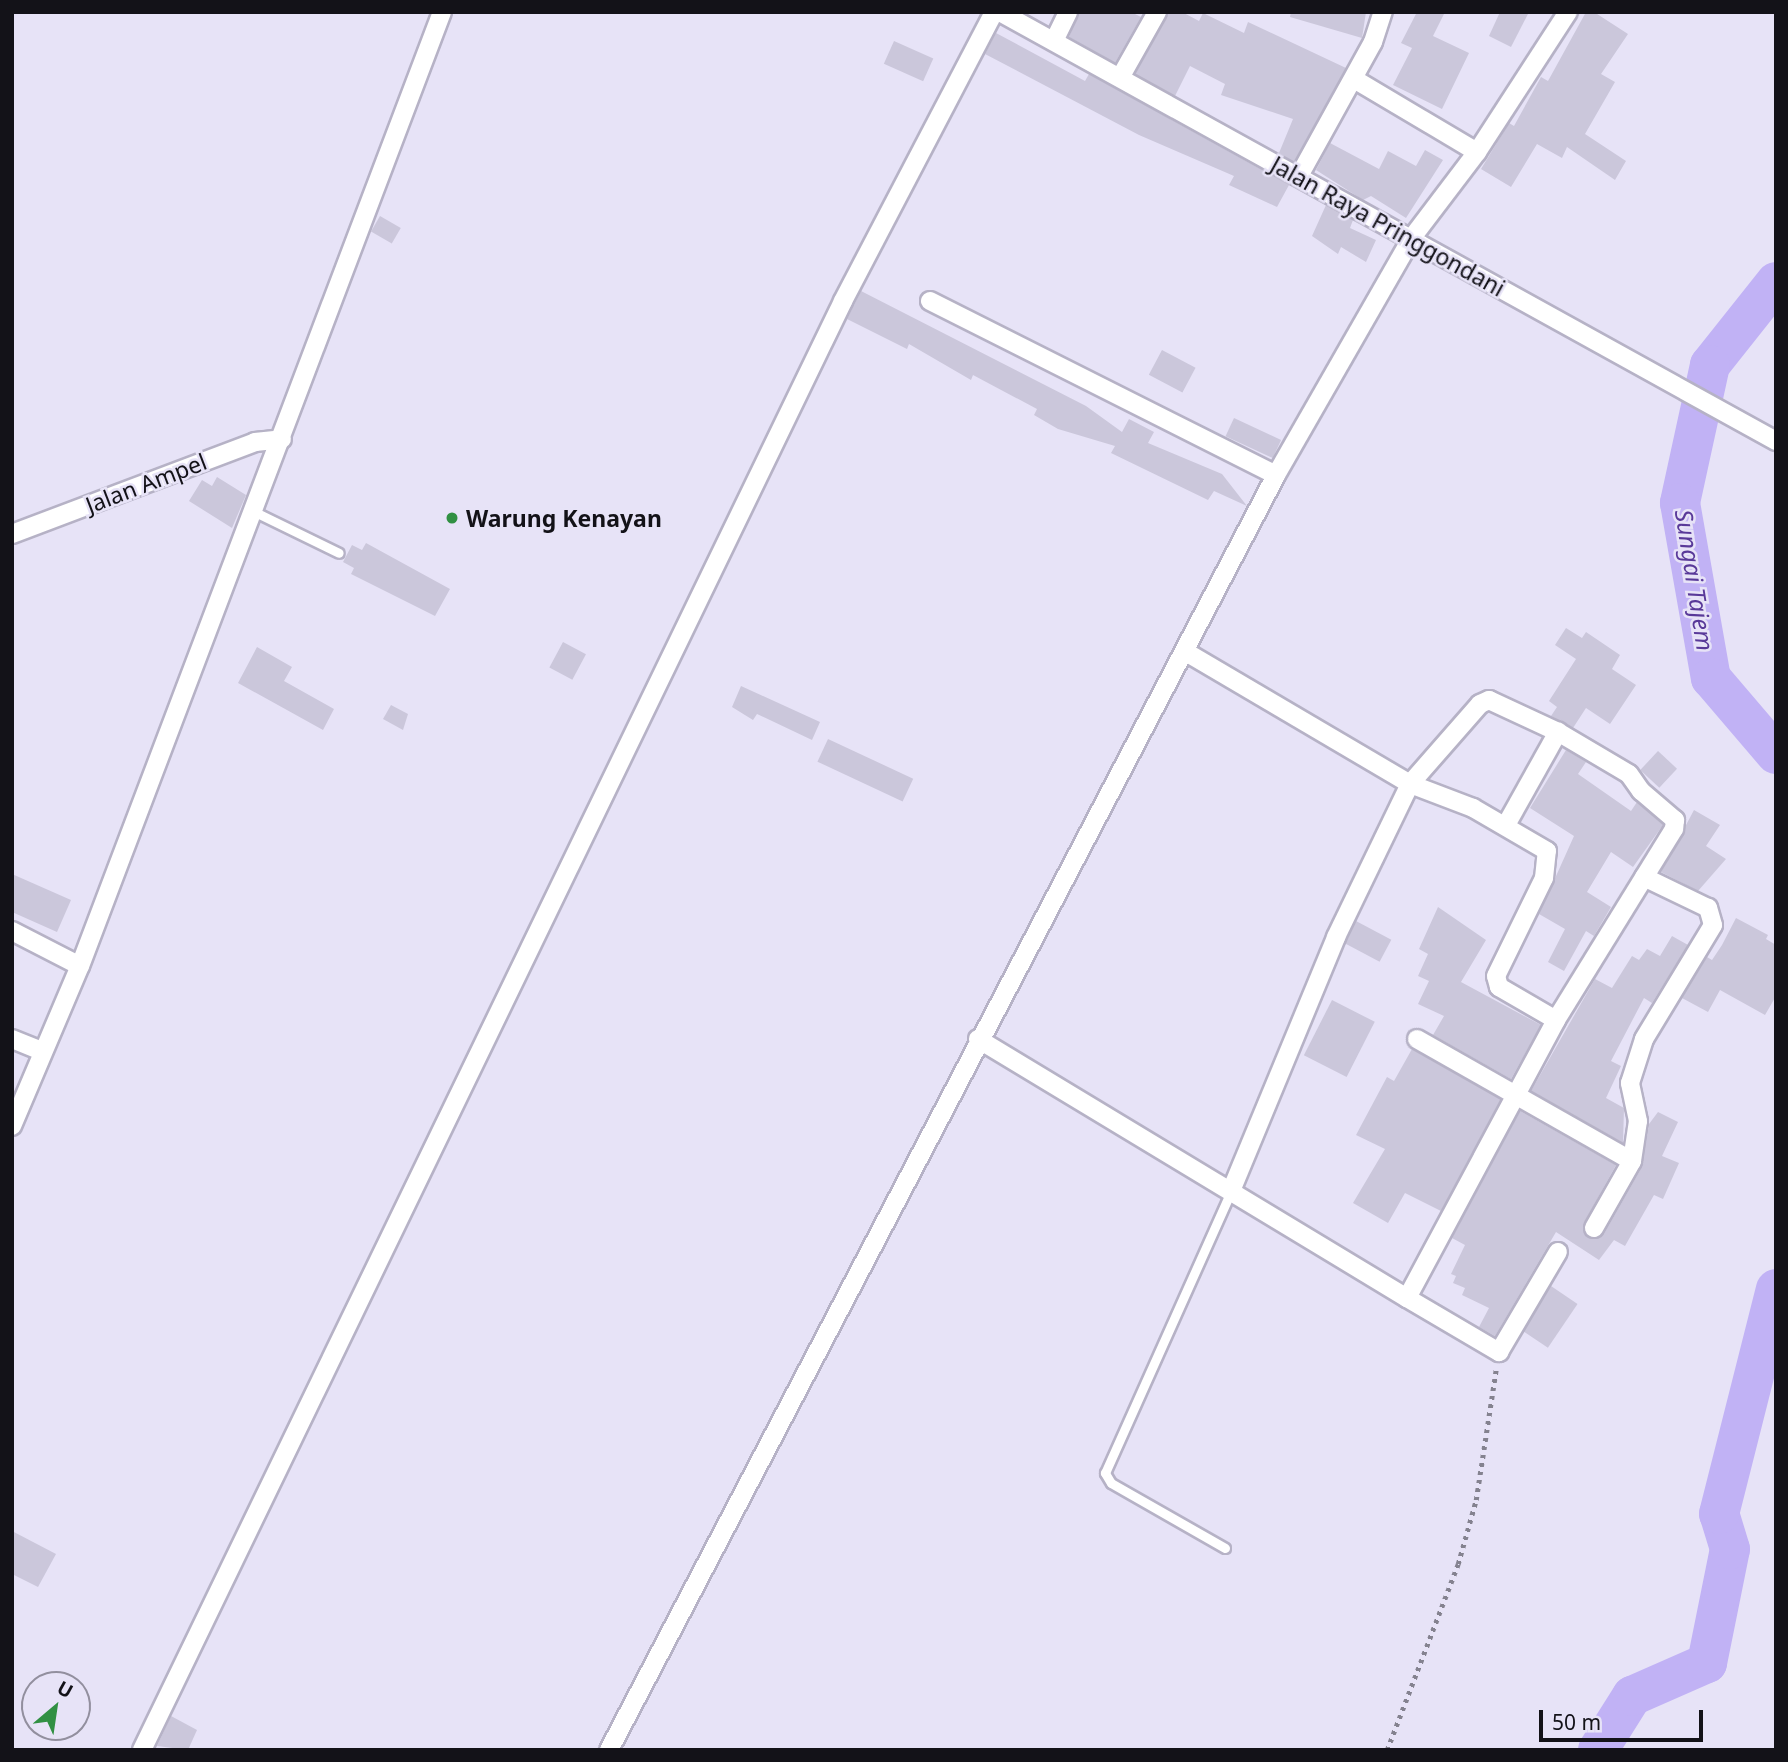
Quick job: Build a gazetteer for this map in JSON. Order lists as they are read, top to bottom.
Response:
{
  "streets": {
    "street": ["Jalan Raya Pringgondani", "Jalan Ampel"]
  },
  "water": ["Sungai Tajem"],
  "places": ["Warung Kenayan"],
  "scale_bar": "50 m",
  "north": "top right"
}
